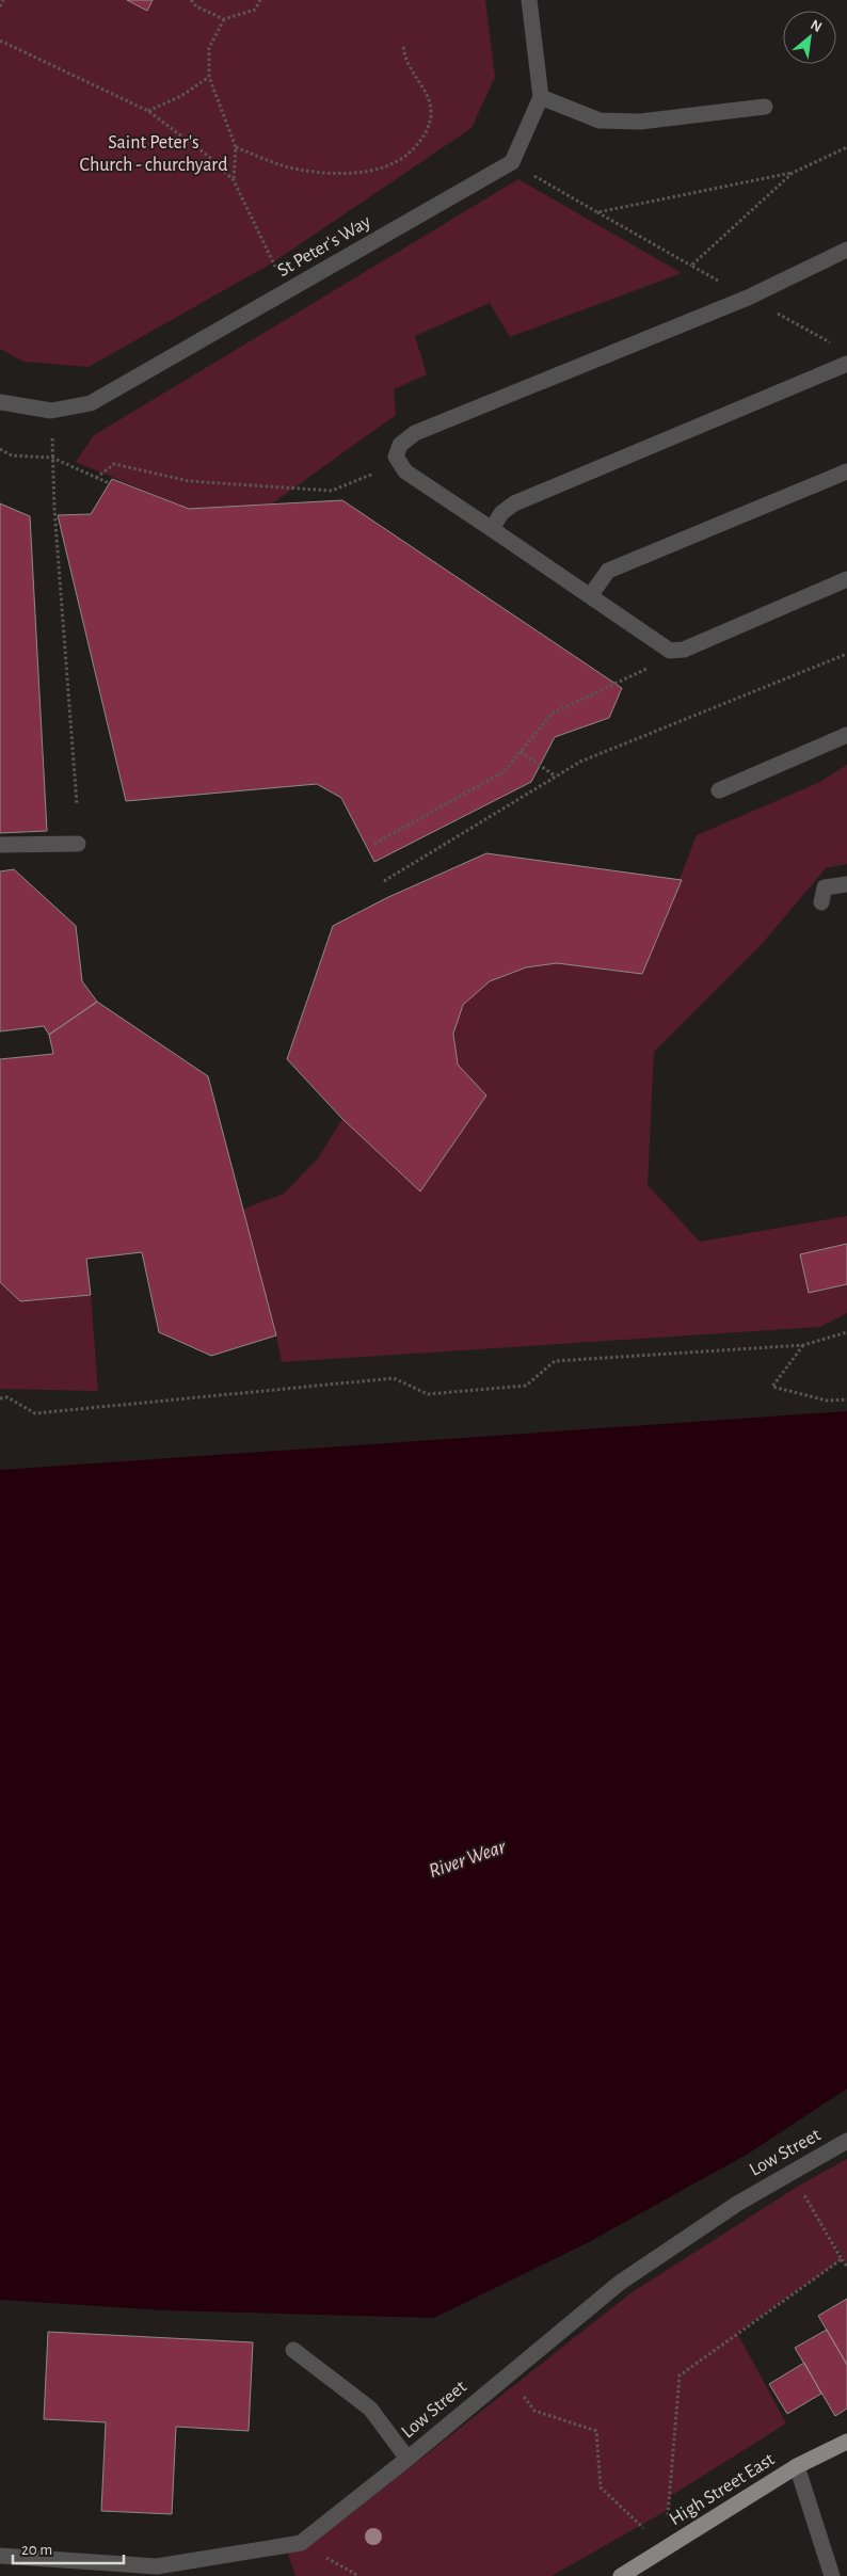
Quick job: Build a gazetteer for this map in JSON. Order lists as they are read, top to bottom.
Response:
{
  "streets": {
    "main road": ["High Street East"],
    "street": ["St Peter's Way", "Low Street"]
  },
  "water": ["River Wear"],
  "parks": ["Saint Peter's Church - churchyard"],
  "scale_bar": "20 m",
  "north": "top right"
}
